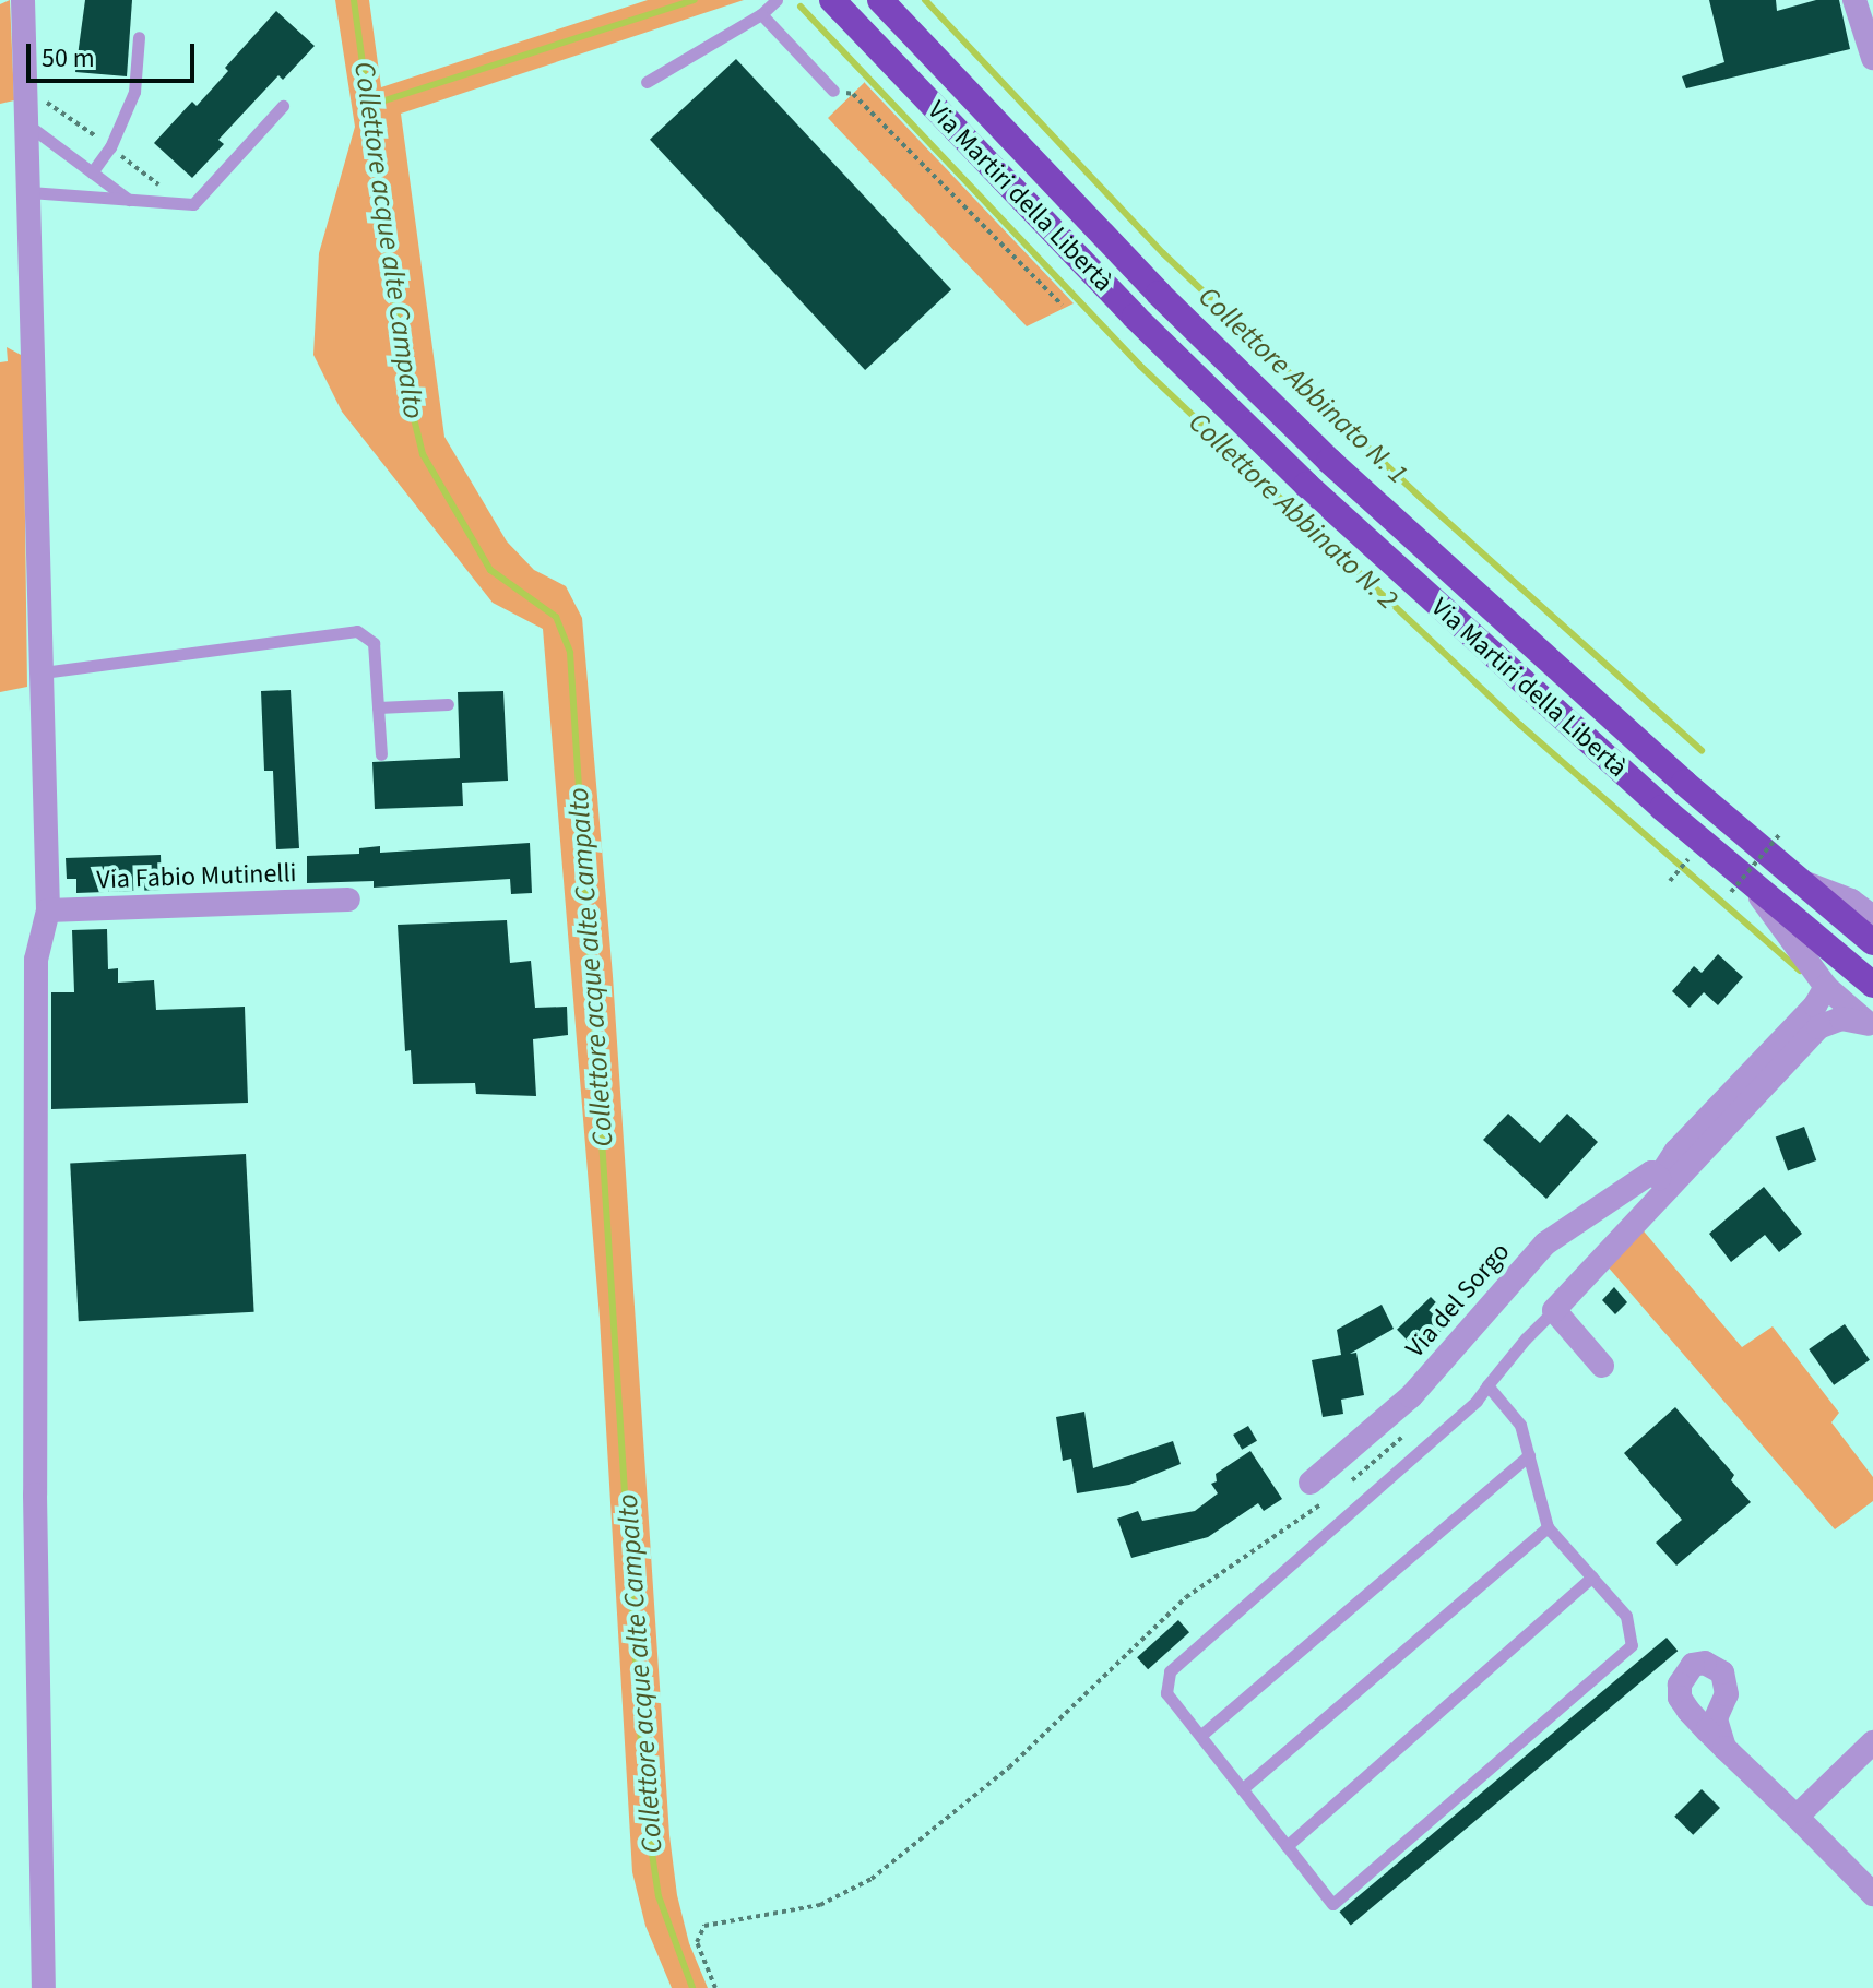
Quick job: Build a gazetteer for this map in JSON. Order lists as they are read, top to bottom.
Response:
{
  "streets": {
    "main road": ["Via Martiri della Libertà"],
    "street": ["Via Fabio Mutinelli", "Via del Sorgo"]
  },
  "crossings": [
    ["Via Martiri della Libertà", "Via del Sorgo"]
  ],
  "water": ["Collettore acque alte Campalto", "Collettore Abbinato N. 1", "Collettore Abbinato N. 2"],
  "scale_bar": "50 m"
}
